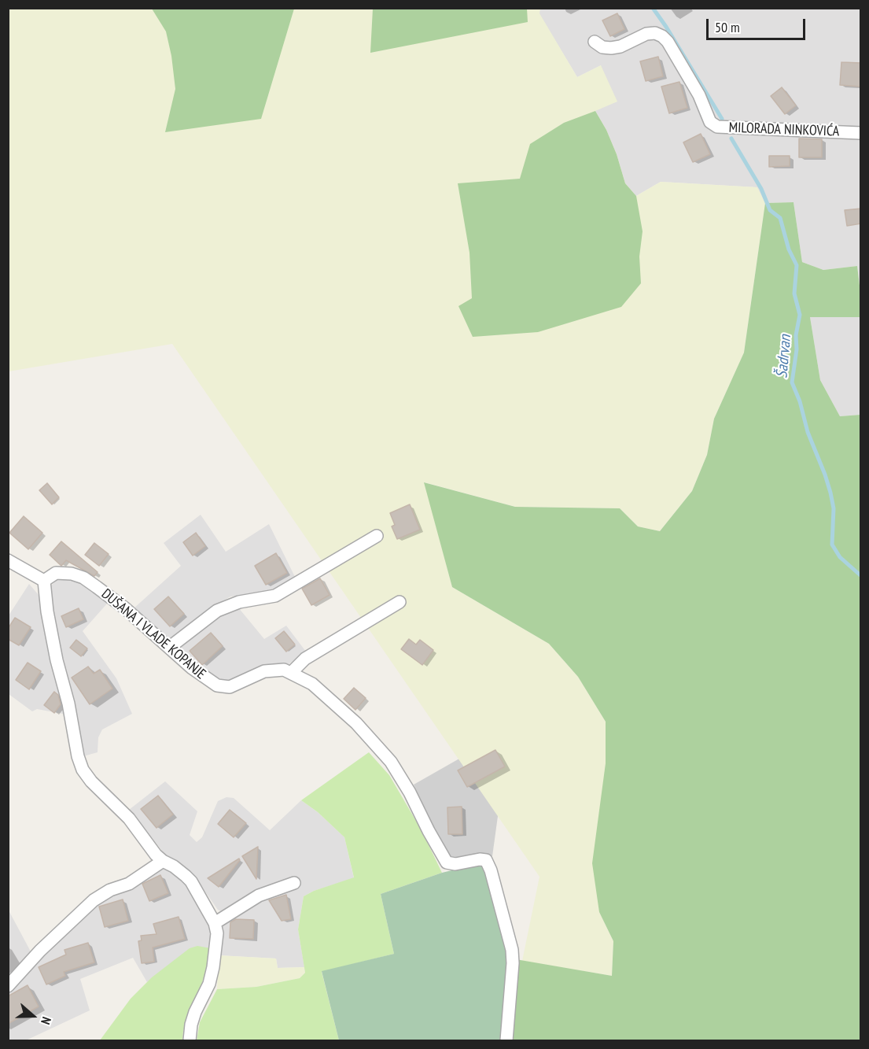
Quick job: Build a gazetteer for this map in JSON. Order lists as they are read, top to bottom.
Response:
{
  "streets": {
    "street": ["MILORADA NINKOVIĆA", "DUŠANA I VLADE KOPANJE"]
  },
  "water": ["Šadrvan"],
  "scale_bar": "50 m",
  "north": "right"
}
